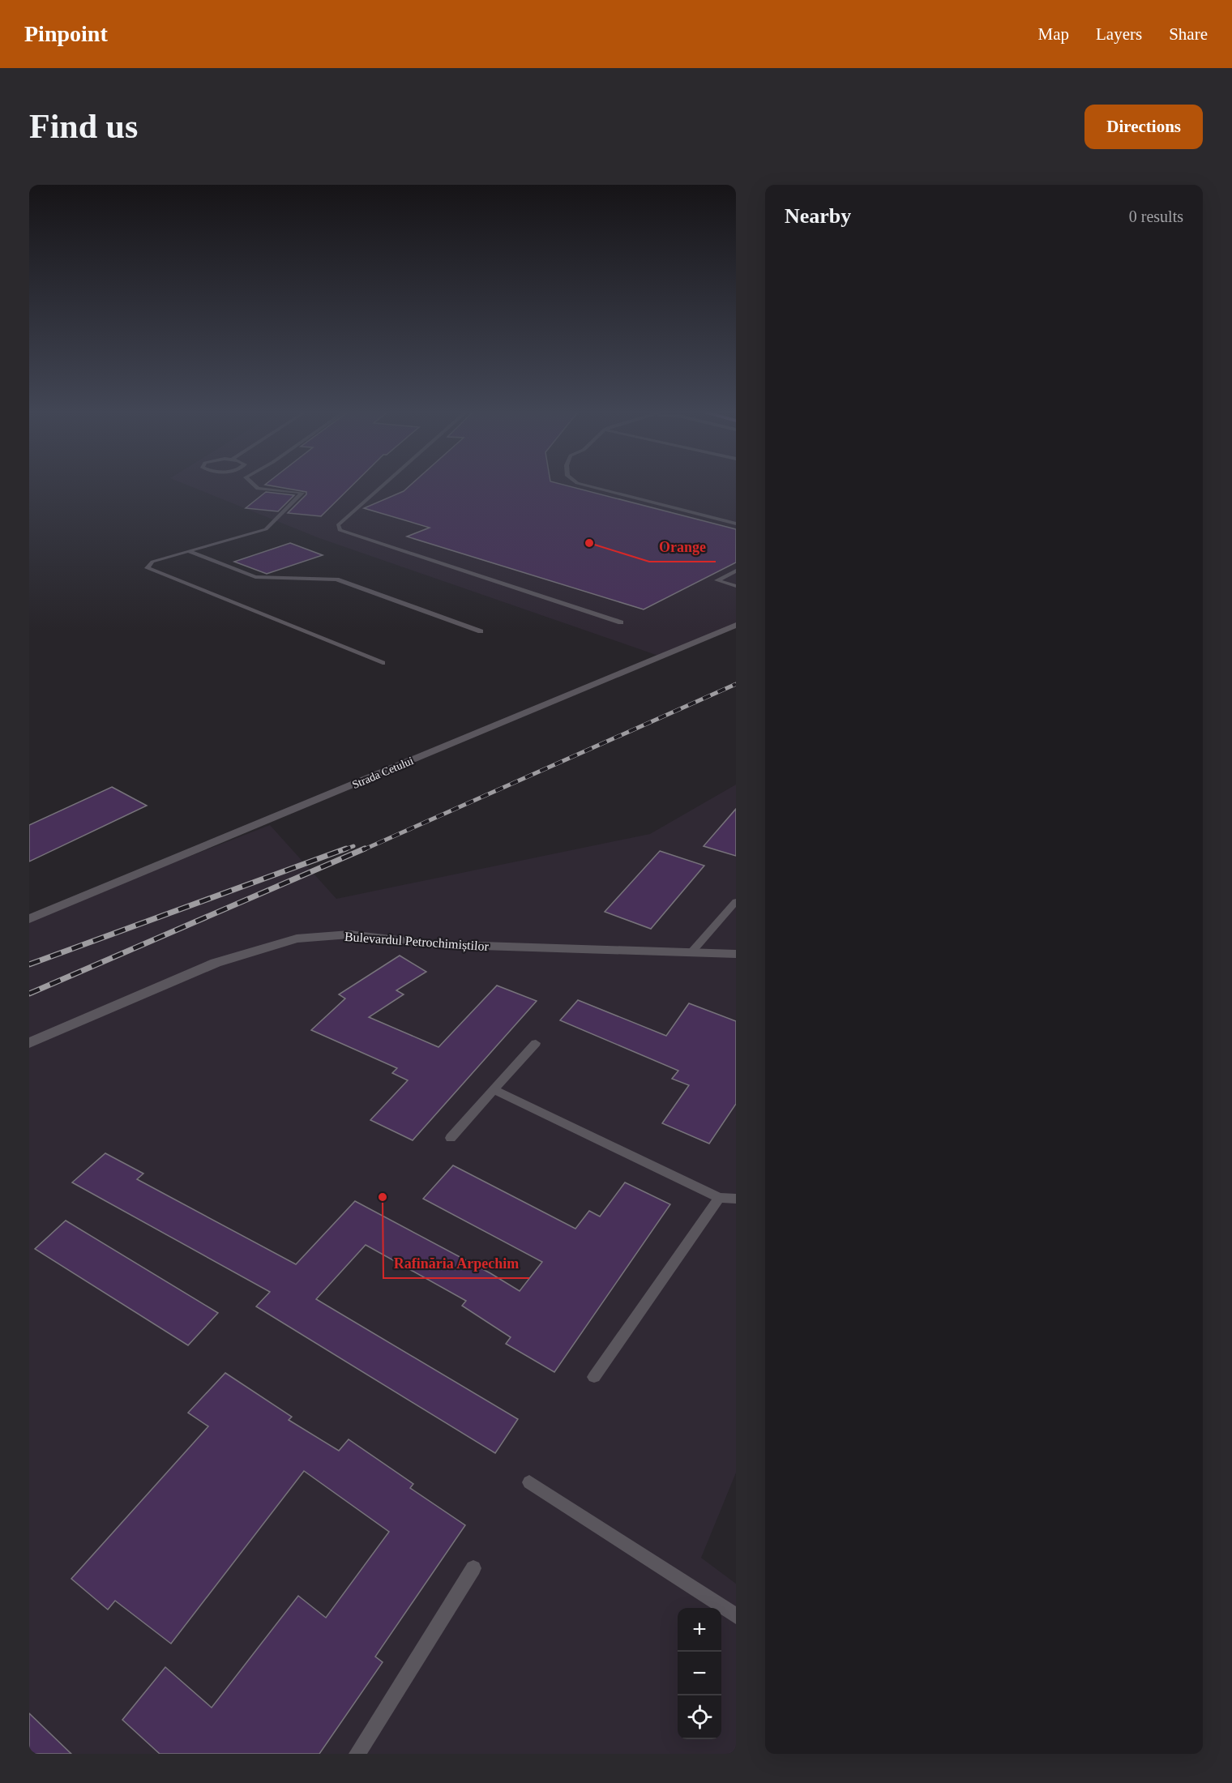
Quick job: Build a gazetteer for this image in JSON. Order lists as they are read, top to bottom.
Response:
{
  "streets": {
    "street": ["Strada Cetului", "Bulevardul Petrochimiștilor"]
  },
  "places": ["Orange", "Rafinăria Arpechim"],
  "page": {
    "header": "Pinpoint",
    "nav": ["Map", "Layers", "Share"],
    "buttons": "Directions",
    "title": "Find us",
    "heading": ["Nearby", "0 results"],
    "map_buttons": ["+", "−"]
  }
}
